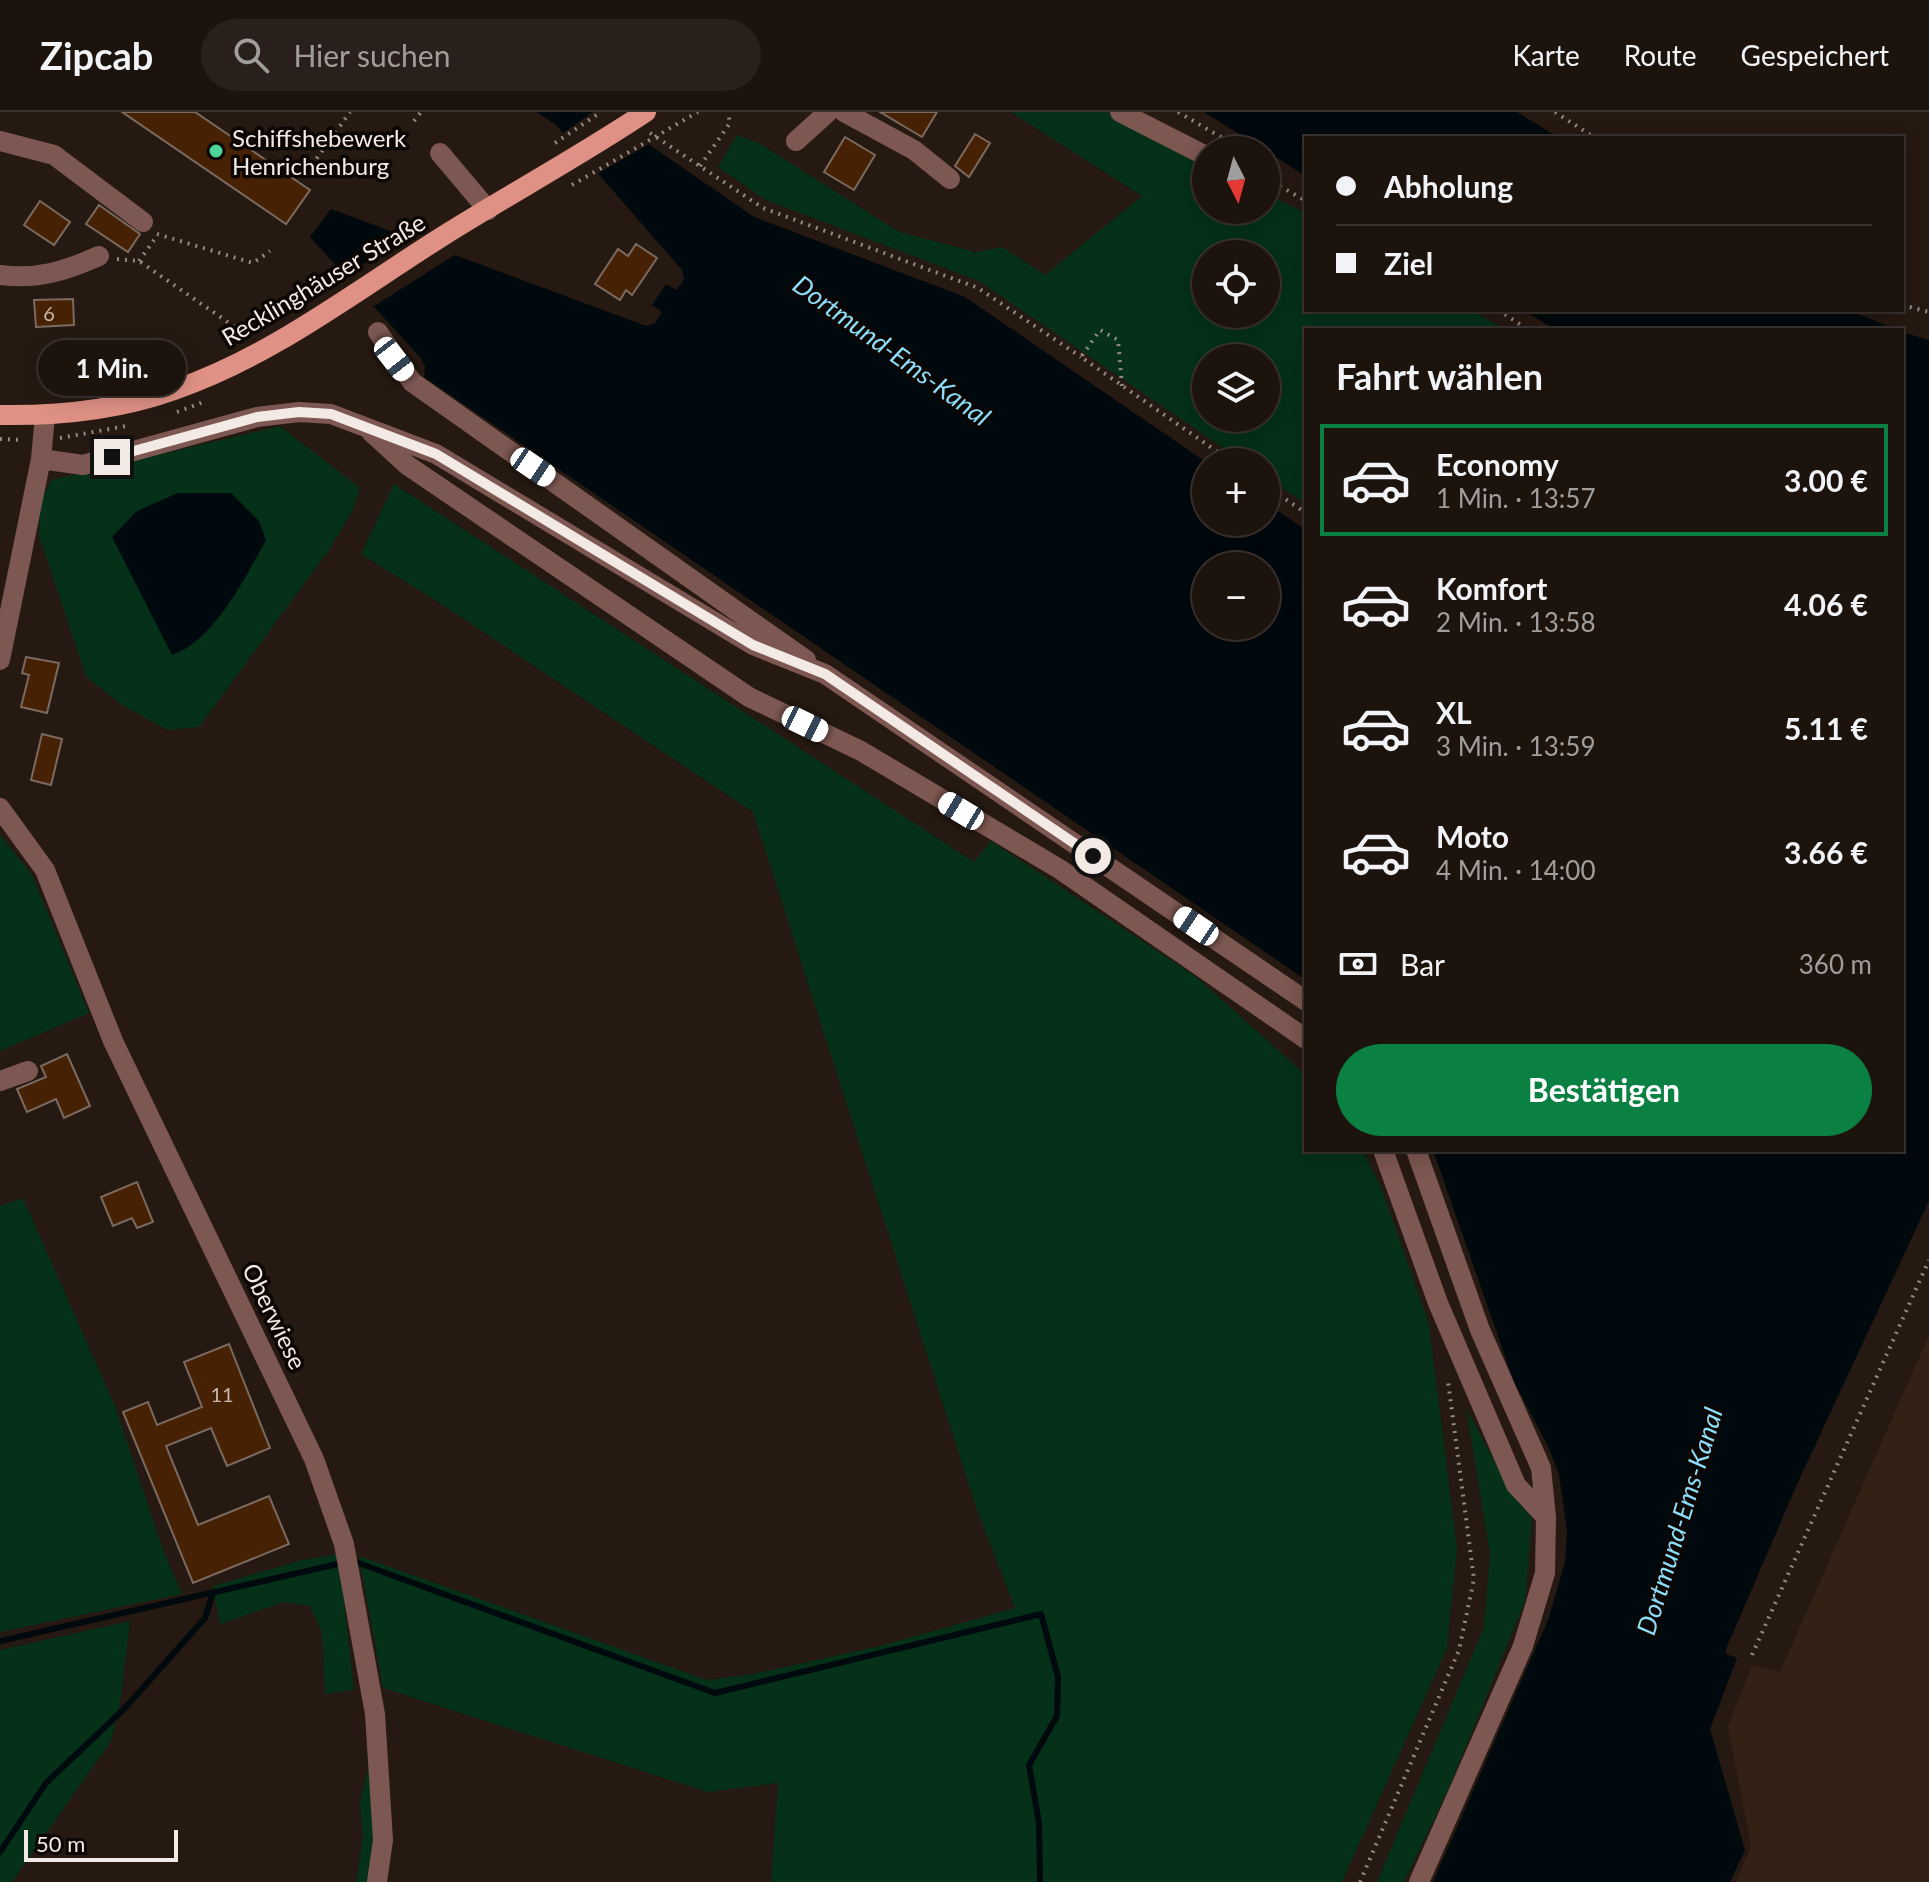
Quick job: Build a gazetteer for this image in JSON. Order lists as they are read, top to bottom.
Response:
{
  "streets": {
    "main road": ["Recklinghäuser Straße"],
    "street": ["Oberwiese"]
  },
  "water": ["Dortmund-Ems-Kanal"],
  "places": ["Schiffshebewerk Henrichenburg"],
  "house_numbers": ["6", "11"],
  "scale_bar": "50 m",
  "north": "bottom",
  "page": {
    "header": "Zipcab",
    "search": "Hier suchen",
    "nav": ["Karte", "Route", "Gespeichert"],
    "map_buttons": ["+", "−"],
    "banner": ["Abholung", "Ziel"],
    "heading": "Fahrt wählen",
    "bubble": "1 Min.",
    "list": [
      {
        "name": "Economy",
        "note": "1 Min. · 13:57",
        "value": "3.00 €"
      },
      {
        "name": "Komfort",
        "note": "2 Min. · 13:58",
        "value": "4.06 €"
      },
      {
        "name": "XL",
        "note": "3 Min. · 13:59",
        "value": "5.11 €"
      },
      {
        "name": "Moto",
        "note": "4 Min. · 14:00",
        "value": "3.66 €"
      }
    ],
    "pay": ["Bar", "360 m"],
    "buttons": "Bestätigen",
    "scale": "50 m"
  }
}
